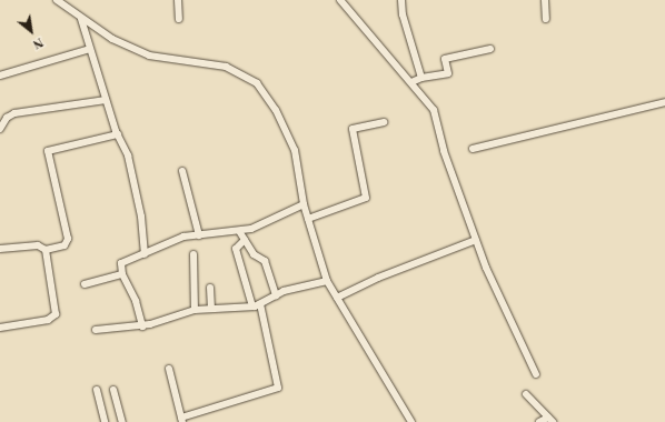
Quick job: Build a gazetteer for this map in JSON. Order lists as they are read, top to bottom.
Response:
{
  "north": "bottom right"
}
